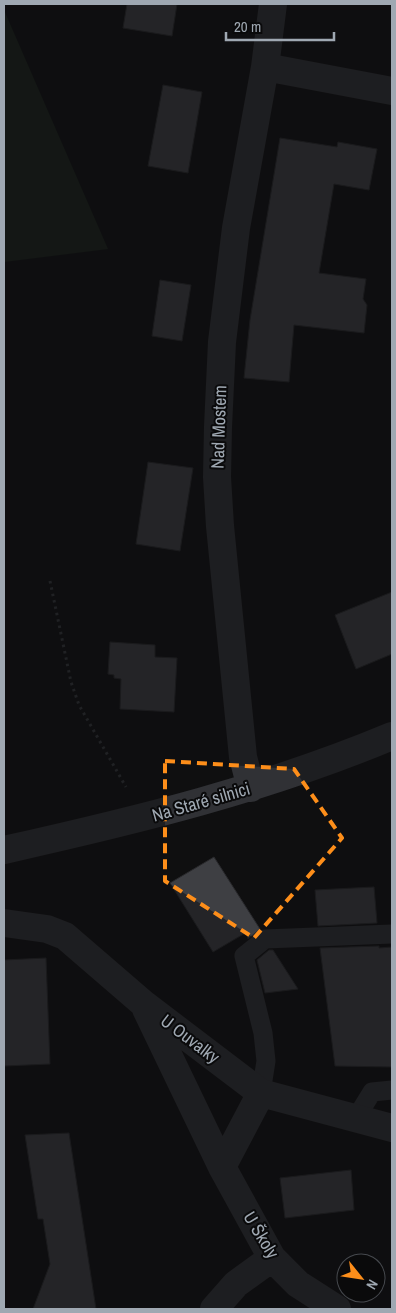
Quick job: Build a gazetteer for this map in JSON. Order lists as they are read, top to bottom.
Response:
{
  "streets": {
    "street": [
      "Nad Mostem",
      "Na Staré silnici",
      "U Ouvalky",
      "U Školy"
    ]
  },
  "crossings": [
    ["Nad Mostem", "Na Staré silnici"],
    ["U Ouvalky", "U Školy"]
  ],
  "scale_bar": "20 m",
  "north": "bottom right"
}
